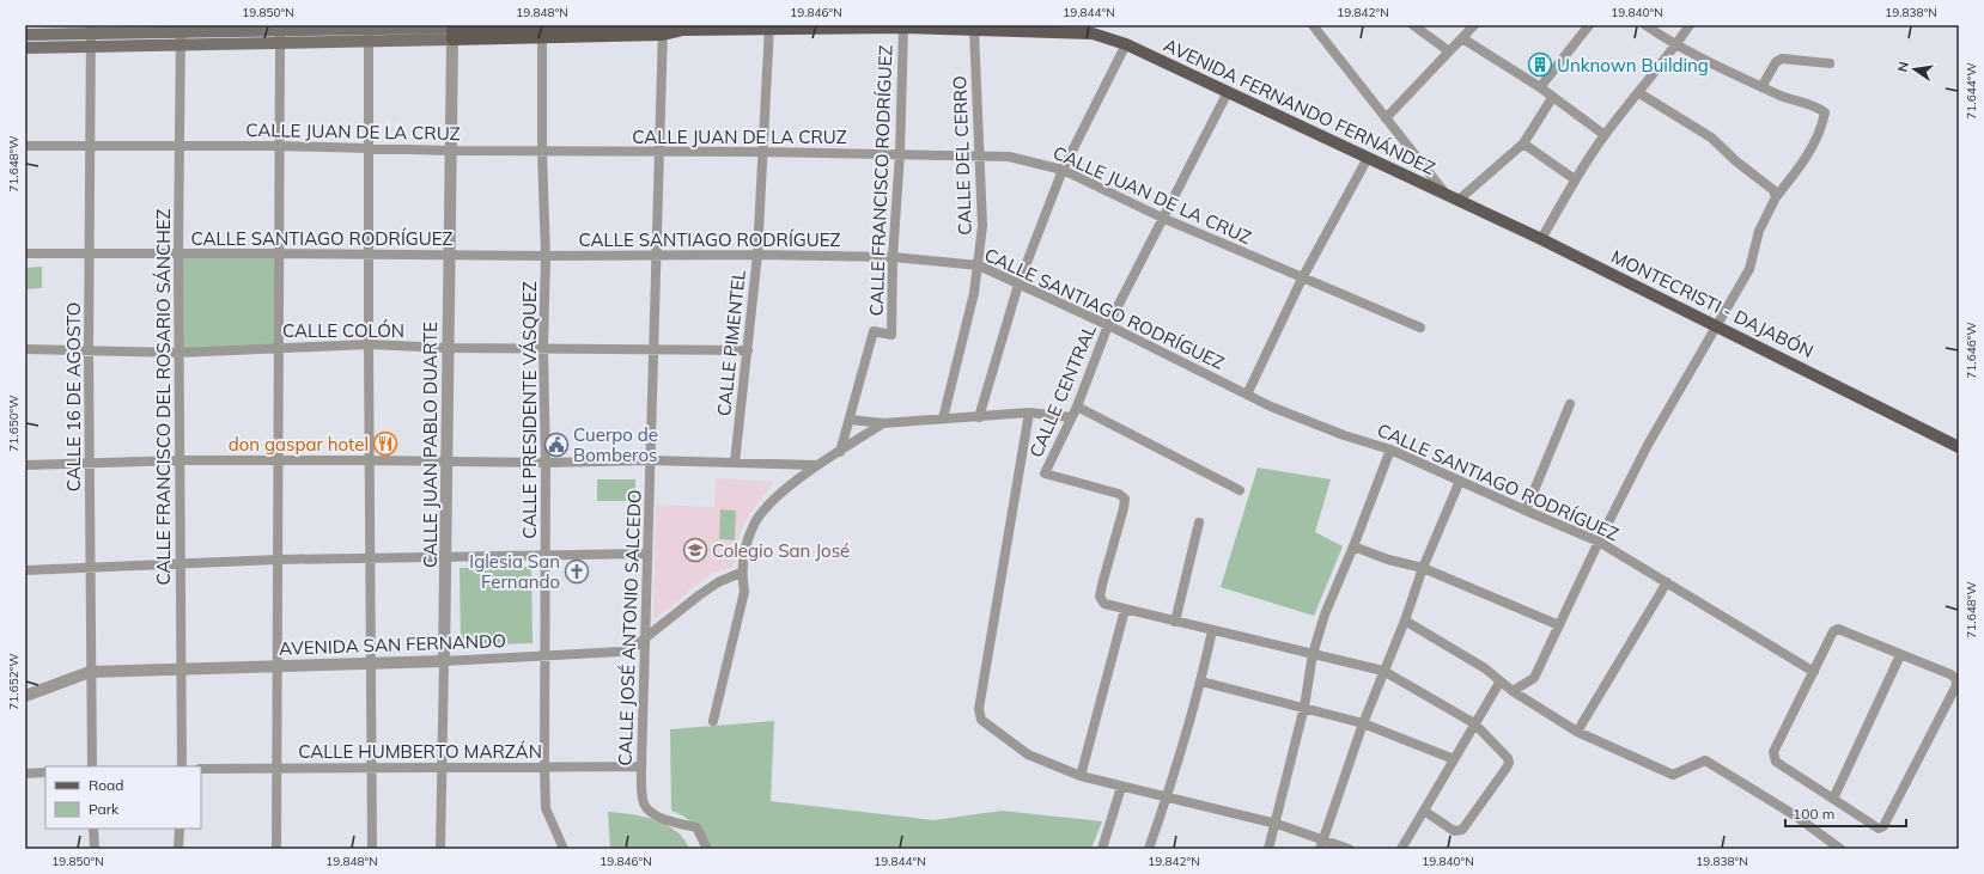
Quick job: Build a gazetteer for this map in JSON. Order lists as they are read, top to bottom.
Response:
{
  "streets": {
    "main road": ["AVENIDA FERNANDO FERNÁNDEZ", "MONTECRISTI - DAJABÓN"],
    "street": [
      "CALLE JUAN DE LA CRUZ",
      "CALLE DEL CERRO",
      "CALLE FRANCISCO RODRÍGUEZ",
      "CALLE SANTIAGO RODRÍGUEZ",
      "CALLE COLÓN",
      "CALLE PIMENTEL",
      "CALLE CENTRAL",
      "CALLE 16 DE AGOSTO",
      "CALLE FRANCISCO DEL ROSARIO SÁNCHEZ",
      "CALLE PRESIDENTE VÁSQUEZ",
      "CALLE JUAN PABLO DUARTE",
      "CALLE JOSÉ ANTONIO SALCEDO",
      "AVENIDA SAN FERNANDO",
      "CALLE HUMBERTO MARZÁN"
    ]
  },
  "crossings": [
    ["AVENIDA FERNANDO FERNÁNDEZ", "CALLE DEL CERRO"],
    ["AVENIDA FERNANDO FERNÁNDEZ", "CALLE FRANCISCO RODRÍGUEZ"],
    ["AVENIDA FERNANDO FERNÁNDEZ", "MONTECRISTI - DAJABÓN"],
    ["AVENIDA FERNANDO FERNÁNDEZ", "CALLE PIMENTEL"],
    ["AVENIDA FERNANDO FERNÁNDEZ", "CALLE CENTRAL"],
    ["AVENIDA FERNANDO FERNÁNDEZ", "CALLE 16 DE AGOSTO"],
    ["AVENIDA FERNANDO FERNÁNDEZ", "CALLE FRANCISCO DEL ROSARIO SÁNCHEZ"],
    ["AVENIDA FERNANDO FERNÁNDEZ", "CALLE PRESIDENTE VÁSQUEZ"],
    ["AVENIDA FERNANDO FERNÁNDEZ", "CALLE JUAN PABLO DUARTE"],
    ["AVENIDA FERNANDO FERNÁNDEZ", "CALLE JOSÉ ANTONIO SALCEDO"],
    ["CALLE JUAN DE LA CRUZ", "CALLE DEL CERRO"],
    ["CALLE JUAN DE LA CRUZ", "CALLE FRANCISCO RODRÍGUEZ"],
    ["CALLE JUAN DE LA CRUZ", "CALLE PIMENTEL"],
    ["CALLE JUAN DE LA CRUZ", "CALLE CENTRAL"],
    ["CALLE JUAN DE LA CRUZ", "CALLE 16 DE AGOSTO"],
    ["CALLE JUAN DE LA CRUZ", "CALLE FRANCISCO DEL ROSARIO SÁNCHEZ"],
    ["CALLE JUAN DE LA CRUZ", "CALLE PRESIDENTE VÁSQUEZ"],
    ["CALLE JUAN DE LA CRUZ", "CALLE JUAN PABLO DUARTE"],
    ["CALLE JUAN DE LA CRUZ", "CALLE JOSÉ ANTONIO SALCEDO"],
    ["CALLE DEL CERRO", "CALLE SANTIAGO RODRÍGUEZ"],
    ["CALLE FRANCISCO RODRÍGUEZ", "CALLE SANTIAGO RODRÍGUEZ"],
    ["CALLE SANTIAGO RODRÍGUEZ", "CALLE PIMENTEL"],
    ["CALLE SANTIAGO RODRÍGUEZ", "CALLE CENTRAL"],
    ["CALLE SANTIAGO RODRÍGUEZ", "CALLE 16 DE AGOSTO"],
    ["CALLE SANTIAGO RODRÍGUEZ", "CALLE FRANCISCO DEL ROSARIO SÁNCHEZ"],
    ["CALLE SANTIAGO RODRÍGUEZ", "CALLE PRESIDENTE VÁSQUEZ"],
    ["CALLE SANTIAGO RODRÍGUEZ", "CALLE JUAN PABLO DUARTE"],
    ["CALLE SANTIAGO RODRÍGUEZ", "CALLE JOSÉ ANTONIO SALCEDO"],
    ["CALLE COLÓN", "CALLE PIMENTEL"],
    ["CALLE COLÓN", "CALLE 16 DE AGOSTO"],
    ["CALLE COLÓN", "CALLE FRANCISCO DEL ROSARIO SÁNCHEZ"],
    ["CALLE COLÓN", "CALLE PRESIDENTE VÁSQUEZ"],
    ["CALLE COLÓN", "CALLE JUAN PABLO DUARTE"],
    ["CALLE COLÓN", "CALLE JOSÉ ANTONIO SALCEDO"],
    ["CALLE 16 DE AGOSTO", "AVENIDA SAN FERNANDO"],
    ["CALLE FRANCISCO DEL ROSARIO SÁNCHEZ", "AVENIDA SAN FERNANDO"],
    ["CALLE PRESIDENTE VÁSQUEZ", "AVENIDA SAN FERNANDO"],
    ["CALLE PRESIDENTE VÁSQUEZ", "CALLE HUMBERTO MARZÁN"],
    ["CALLE JUAN PABLO DUARTE", "AVENIDA SAN FERNANDO"],
    ["CALLE JUAN PABLO DUARTE", "CALLE HUMBERTO MARZÁN"],
    ["CALLE JOSÉ ANTONIO SALCEDO", "AVENIDA SAN FERNANDO"],
    ["CALLE JOSÉ ANTONIO SALCEDO", "CALLE HUMBERTO MARZÁN"]
  ],
  "places": {
    "building": ["Unknown Building"],
    "restaurant": ["don gaspar hotel"],
    "public building": ["Cuerpo de Bomberos"],
    "school or university": ["Colegio San José"],
    "church": ["Iglesia San Fernando"]
  },
  "legend": ["Road", "Park"],
  "scale_bar": "100 m",
  "north": "left",
  "coordinates": [
    "19.850°N",
    "19.848°N",
    "19.846°N",
    "19.844°N",
    "19.842°N",
    "19.840°N",
    "19.838°N",
    "71.644°W",
    "71.648°W",
    "71.646°W",
    "71.650°W",
    "71.652°W"
  ]
}
